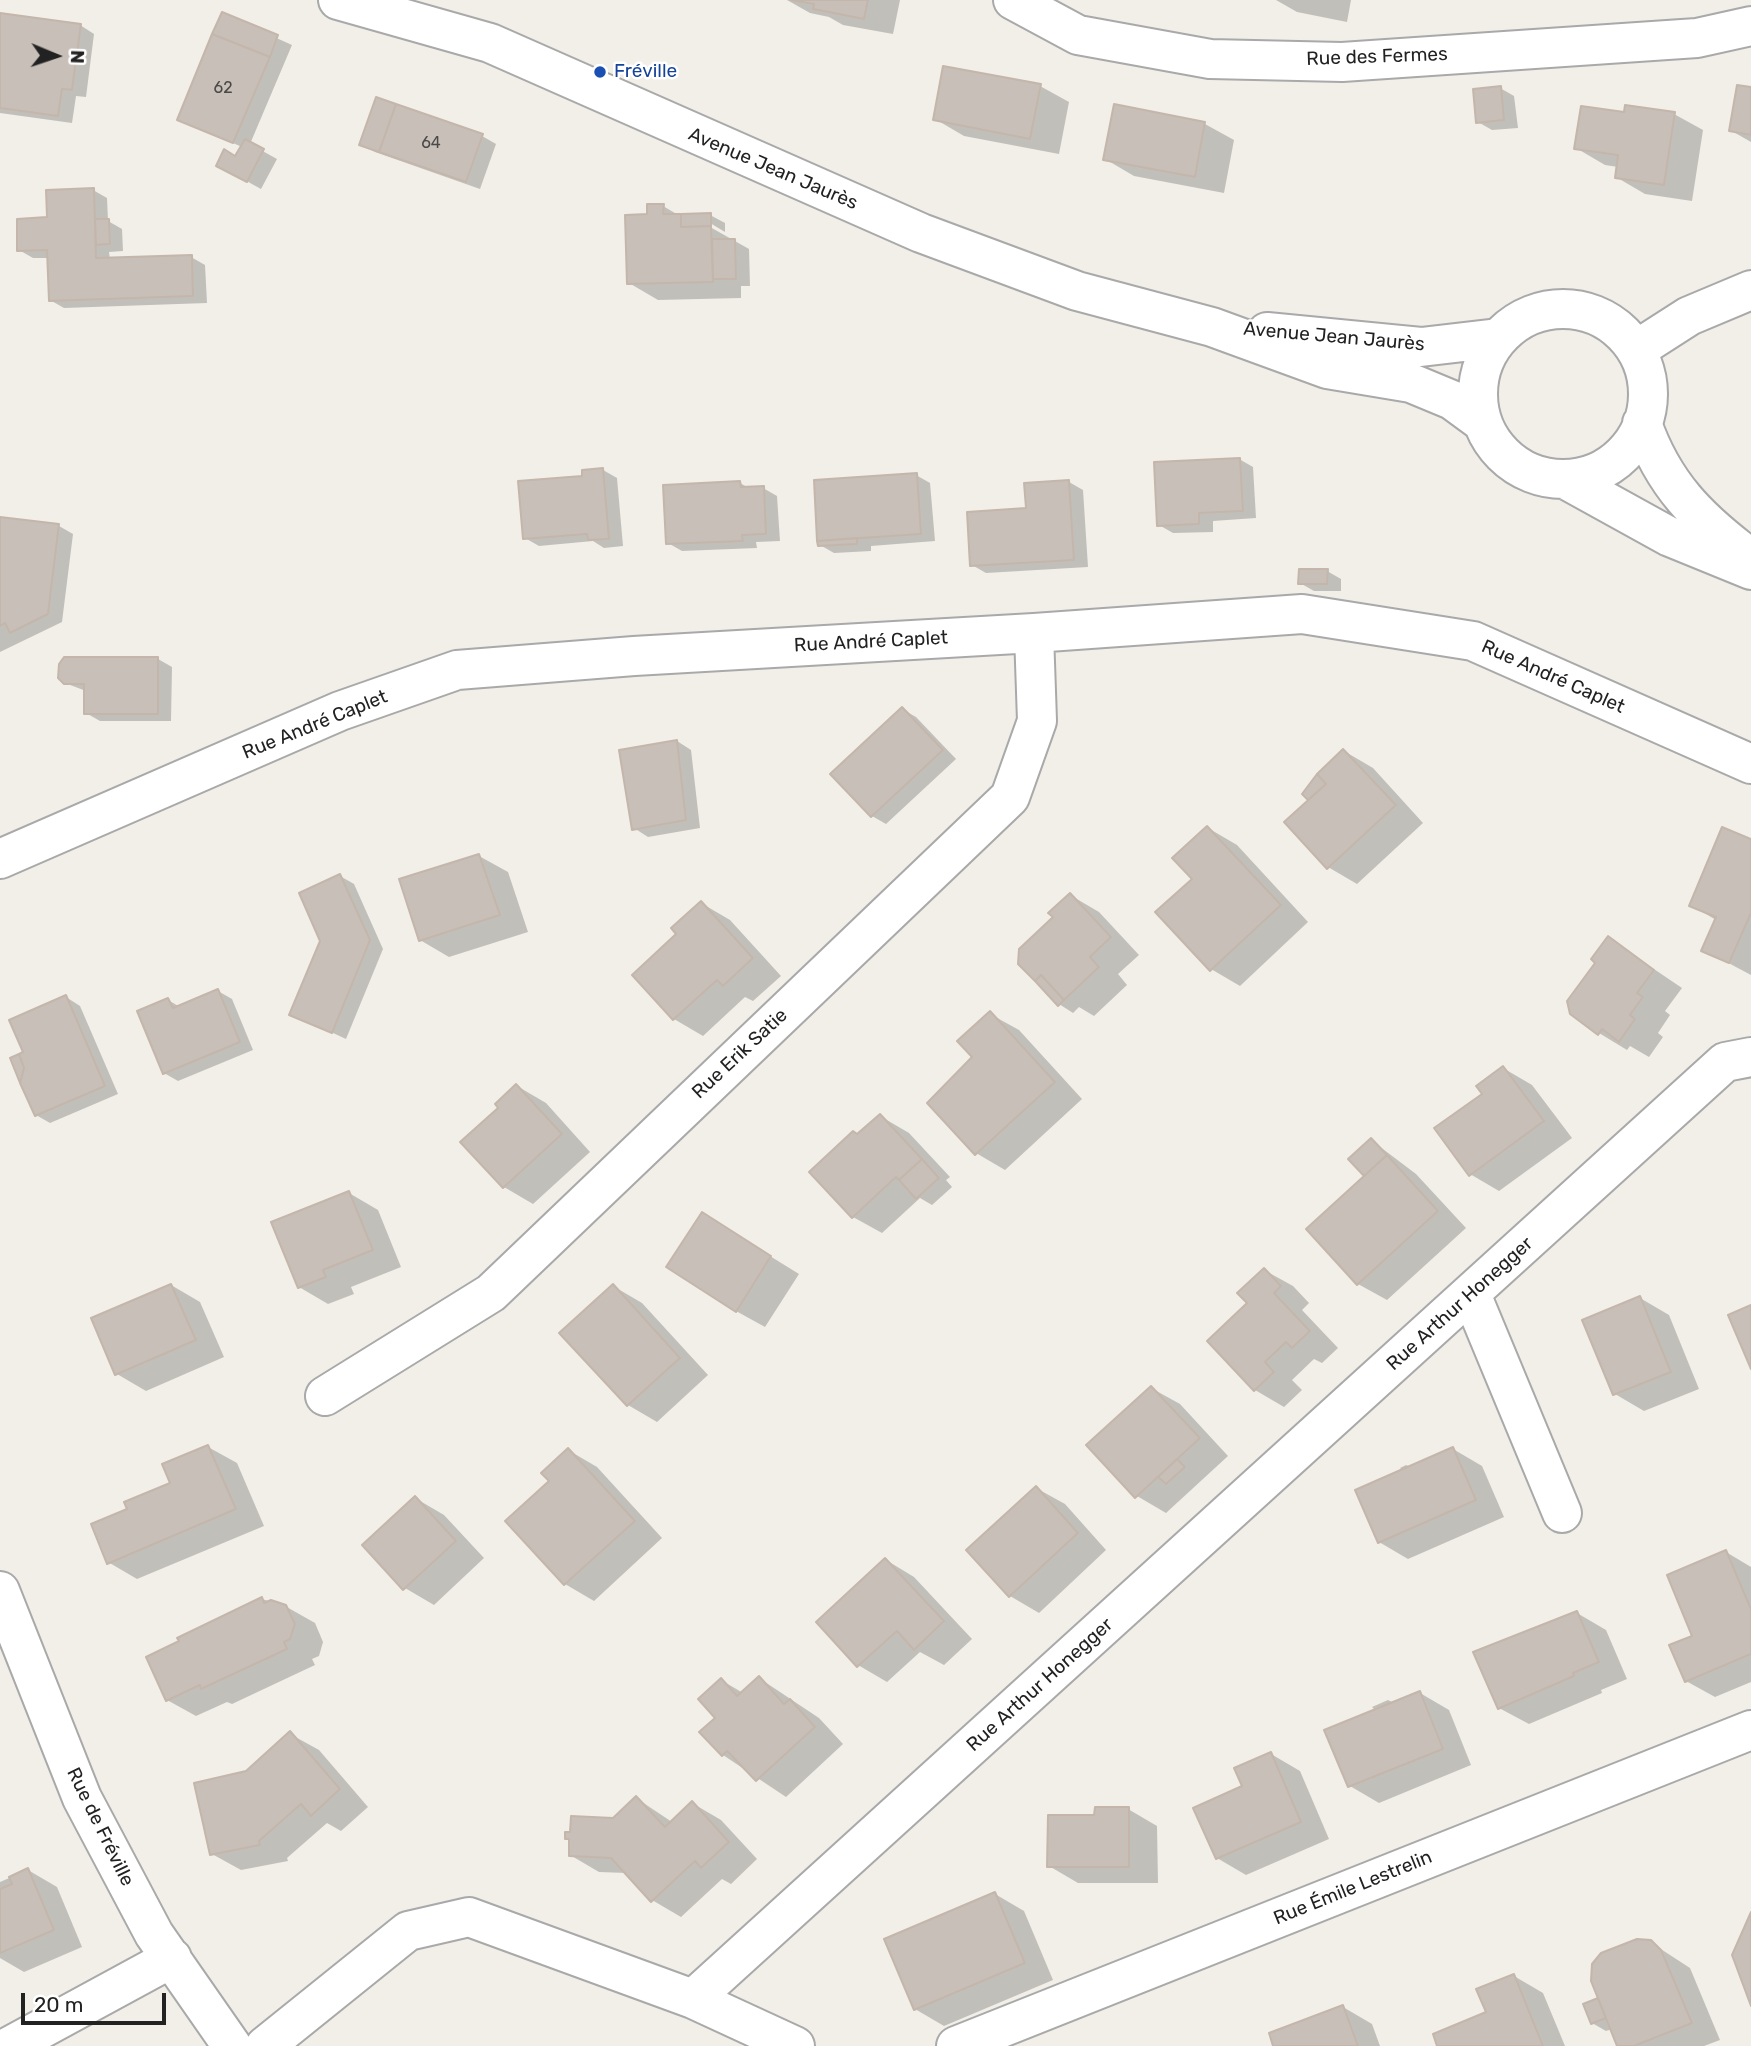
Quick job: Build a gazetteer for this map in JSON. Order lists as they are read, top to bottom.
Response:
{
  "streets": {
    "street": [
      "Rue des Fermes",
      "Avenue Jean Jaurès",
      "Rue André Caplet",
      "Rue Erik Satie",
      "Rue Arthur Honegger",
      "Rue de Fréville",
      "Rue Émile Lestrelin"
    ]
  },
  "crossings": [
    ["Rue André Caplet", "Rue Erik Satie"]
  ],
  "places": ["Fréville"],
  "house_numbers": ["62", "64"],
  "scale_bar": "20 m",
  "north": "right"
}
